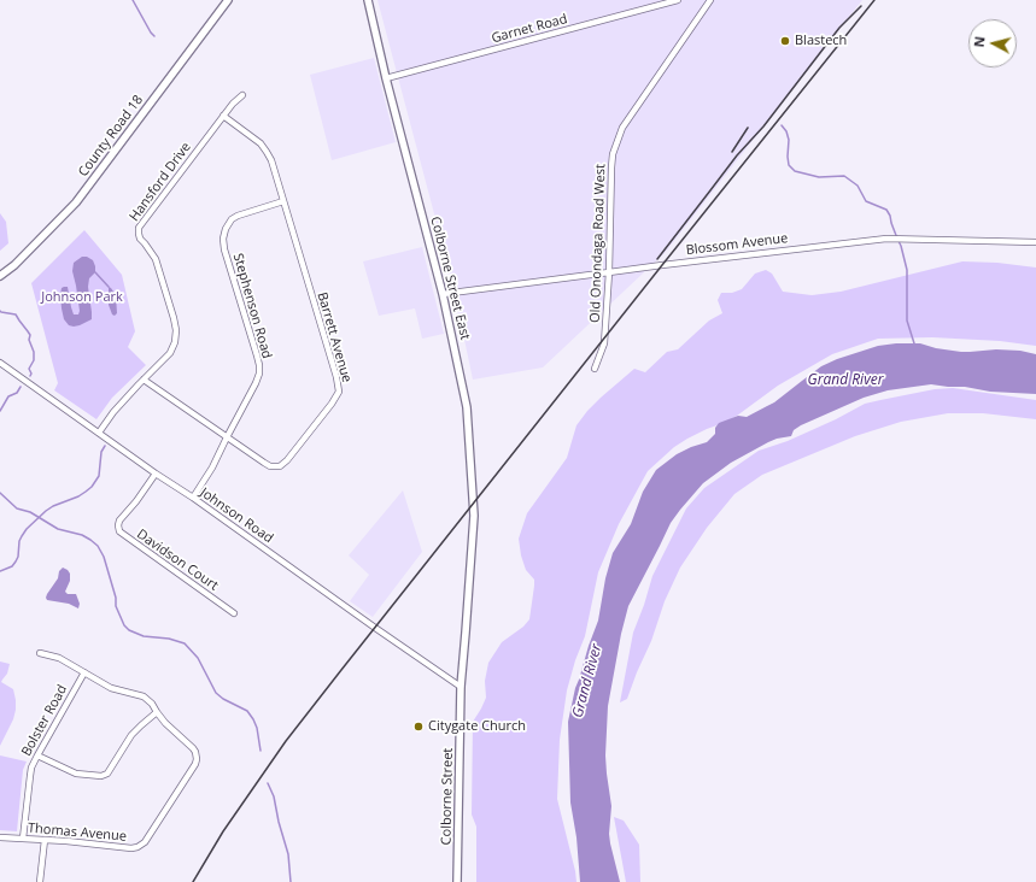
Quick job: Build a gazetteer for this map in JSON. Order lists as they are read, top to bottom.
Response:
{
  "streets": {
    "main road": ["County Road 18", "Colborne Street East", "Colborne Street"],
    "street": [
      "Garnet Road",
      "Hansford Drive",
      "Old Onondaga Road West",
      "Blossom Avenue",
      "Stephenson Road",
      "Barrett Avenue",
      "Johnson Road",
      "Davidson Court",
      "Bolster Road",
      "Thomas Avenue"
    ]
  },
  "crossings": [
    ["Garnet Road", "Colborne Street East"],
    ["Hansford Drive", "Barrett Avenue"],
    ["Hansford Drive", "Johnson Road"],
    ["Old Onondaga Road West", "Blossom Avenue"],
    ["Blossom Avenue", "Colborne Street East"],
    ["Colborne Street East", "Colborne Street"],
    ["Stephenson Road", "Barrett Avenue"],
    ["Stephenson Road", "Johnson Road"],
    ["Johnson Road", "Davidson Court"],
    ["Johnson Road", "Colborne Street"],
    ["Bolster Road", "Thomas Avenue"]
  ],
  "water": ["Grand River"],
  "parks": ["Johnson Park"],
  "places": ["Blastech", "Citygate Church"],
  "north": "left"
}
